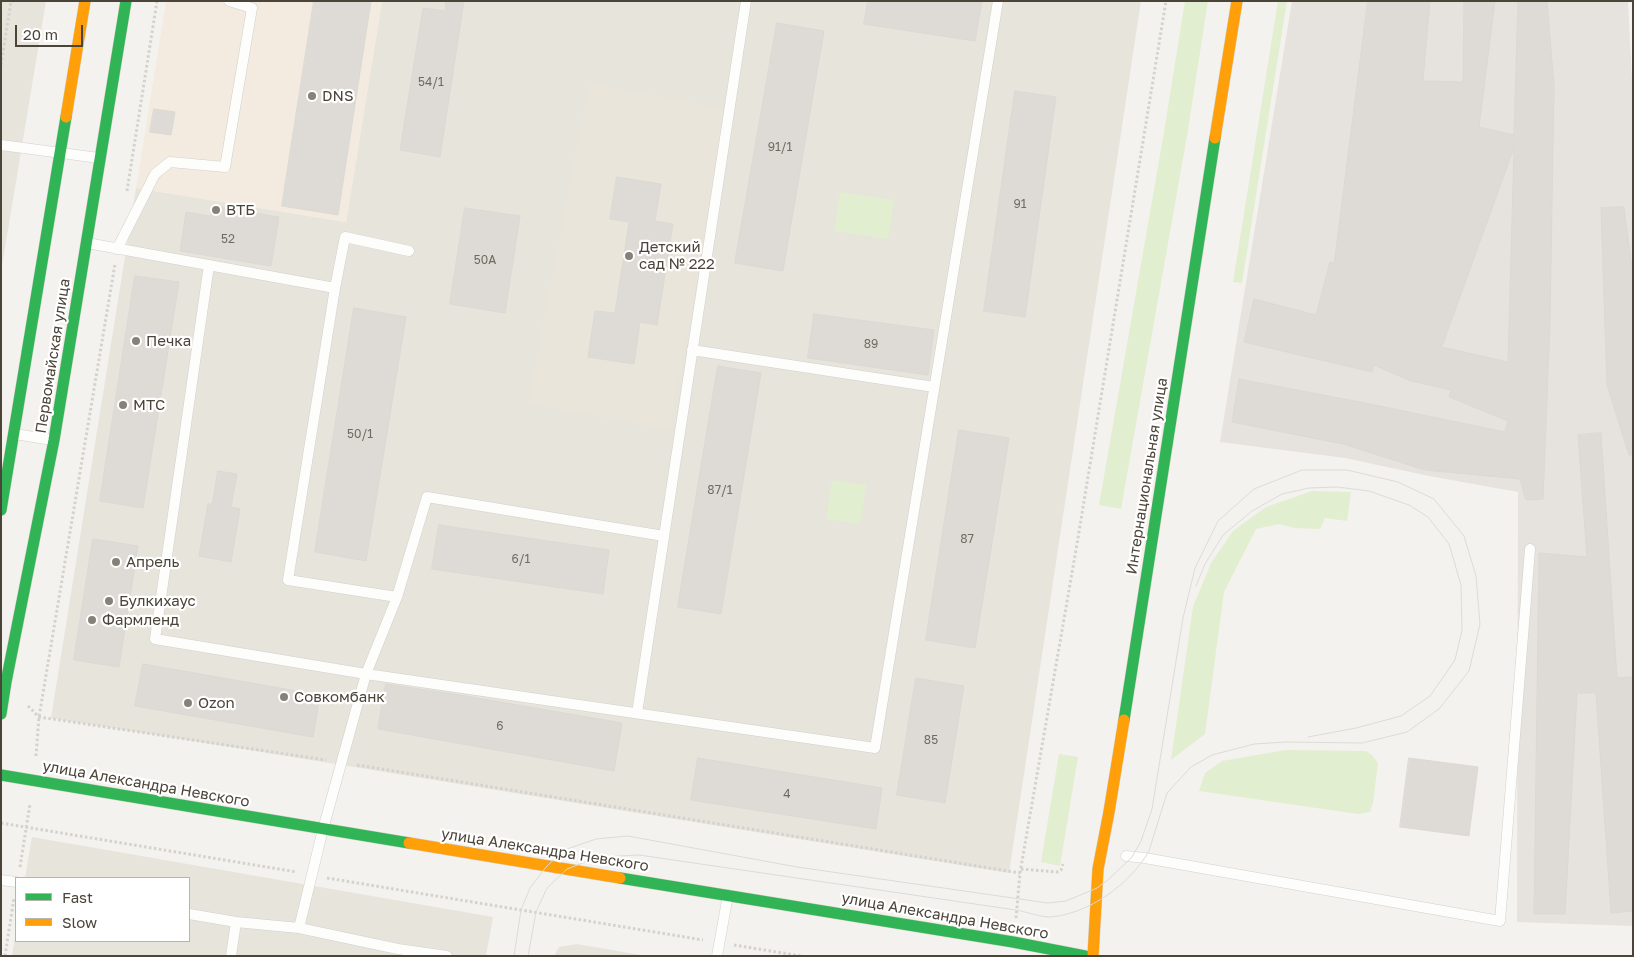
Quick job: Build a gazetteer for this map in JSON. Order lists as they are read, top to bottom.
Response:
{
  "streets": {
    "main road": ["Первомайская улица", "Интернациональная улица", "улица Александра Невского"]
  },
  "places": [
    "DNS",
    "ВТБ",
    "Детский сад № 222",
    "Печка",
    "МТС",
    "Апрель",
    "Булкихаус",
    "Фармленд",
    "Совкомбанк",
    "Ozon"
  ],
  "house_numbers": [
    "54/1",
    "91/1",
    "91",
    "52",
    "50А",
    "89",
    "50/1",
    "87/1",
    "87",
    "6/1",
    "6",
    "85",
    "4"
  ],
  "legend": ["Fast", "Slow"],
  "scale_bar": "20 m"
}
